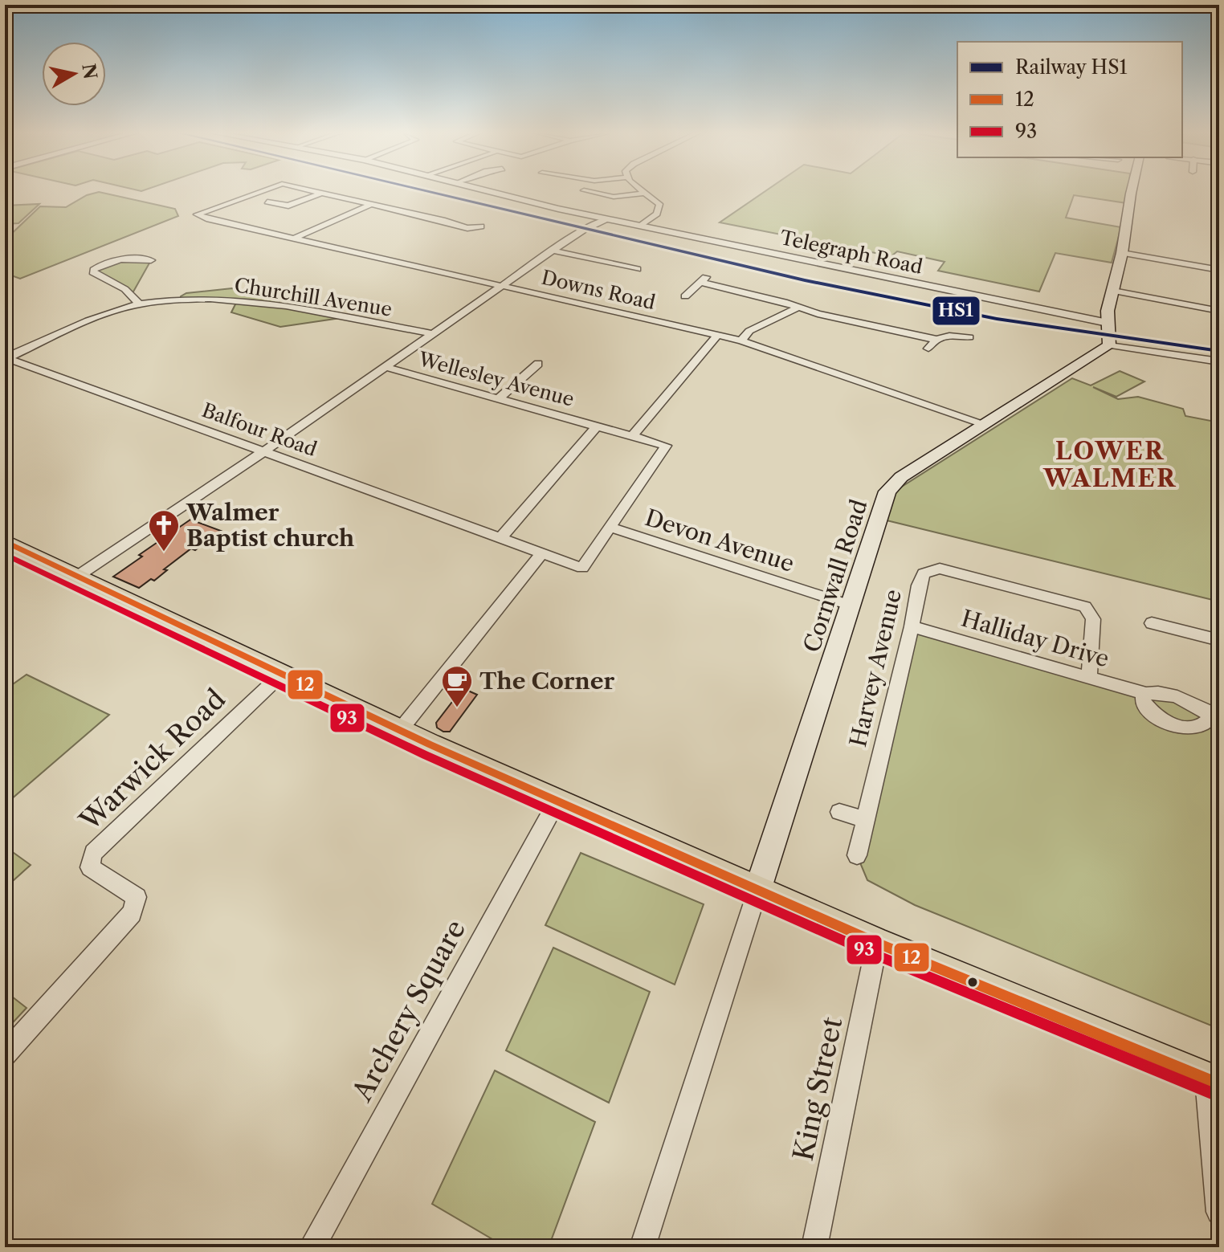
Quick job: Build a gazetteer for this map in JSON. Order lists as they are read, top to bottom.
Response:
{
  "streets": {
    "main road": ["Cornwall Road"],
    "street": [
      "Telegraph Road",
      "Downs Road",
      "Churchill Avenue",
      "Wellesley Avenue",
      "Balfour Road",
      "Devon Avenue",
      "Halliday Drive",
      "Harvey Avenue",
      "Warwick Road",
      "Archery Square",
      "King Street"
    ]
  },
  "crossings": [
    ["Downs Road", "Cornwall Road"],
    ["Churchill Avenue", "Balfour Road"],
    ["Wellesley Avenue", "Balfour Road"],
    ["Wellesley Avenue", "Devon Avenue"],
    ["Balfour Road", "Devon Avenue"],
    ["Devon Avenue", "Cornwall Road"],
    ["Halliday Drive", "Harvey Avenue"]
  ],
  "districts": ["LOWER WALMER"],
  "places": {
    "church": ["Walmer Baptist church"],
    "cafe": ["The Corner"]
  },
  "lines": ["rail line HS1", "transit line 12", "transit line 93"],
  "legend": ["Railway HS1", "12", "93"],
  "north": "right"
}
